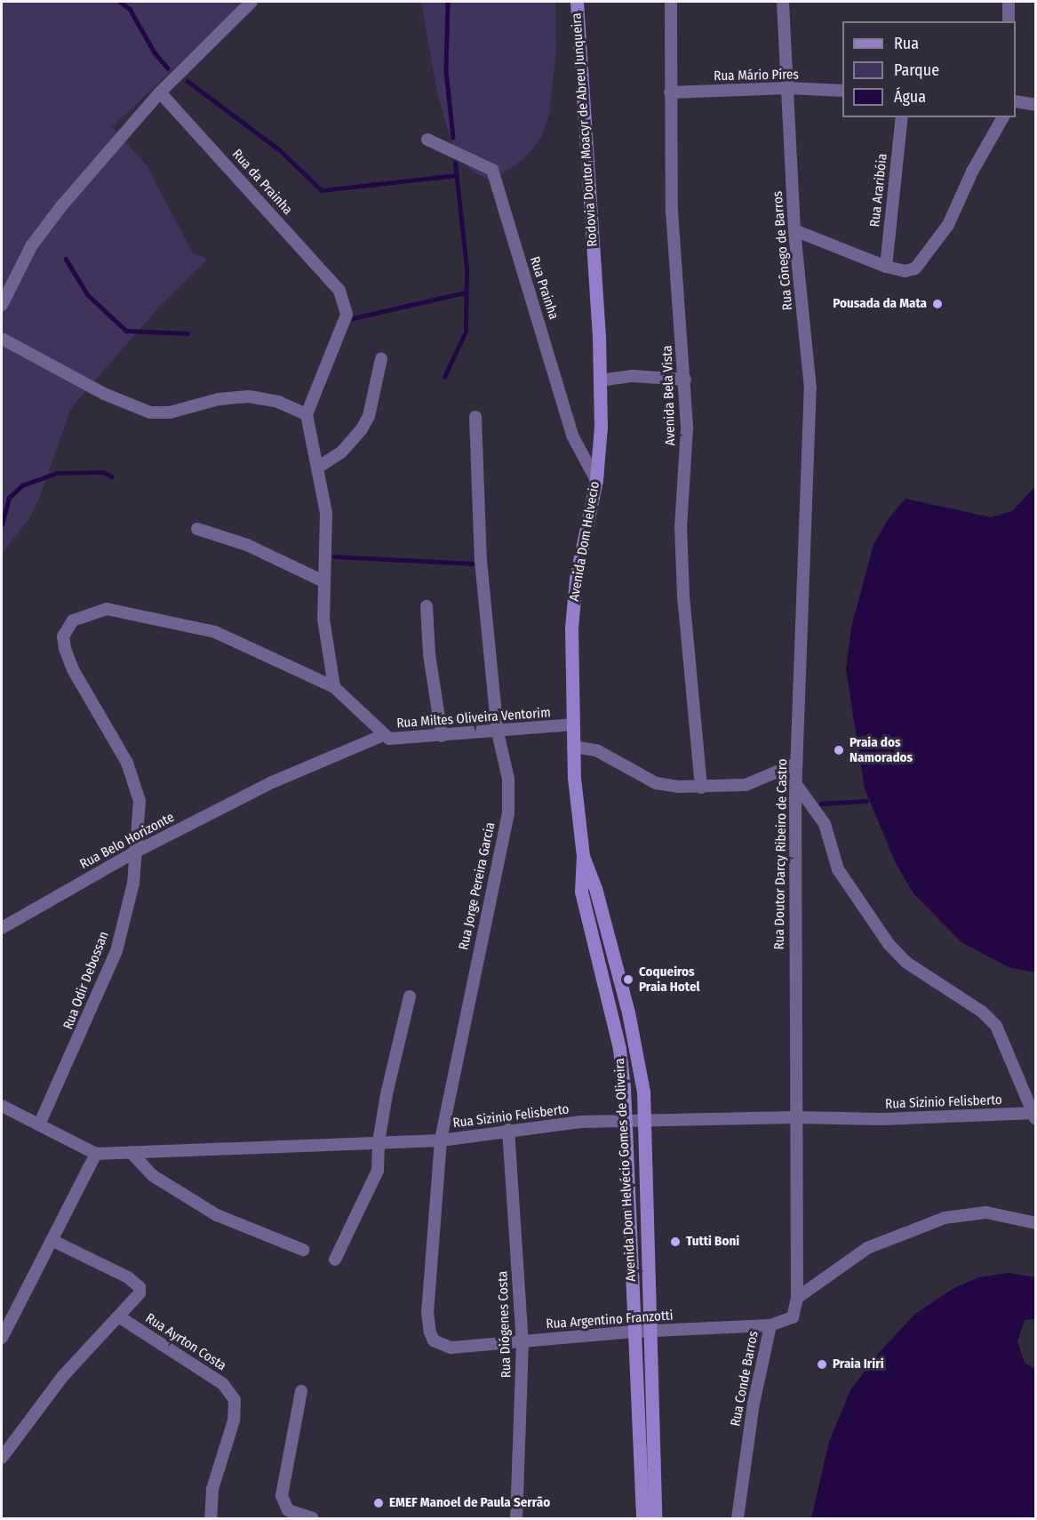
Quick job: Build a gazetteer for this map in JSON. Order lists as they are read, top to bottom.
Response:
{
  "streets": {
    "street": [
      "Rua Mário Pires",
      "Rodovia Doutor Moacyr de Abreu Junqueira",
      "Rua da Prainha",
      "Rua Araribóia",
      "Rua Cônego de Barros",
      "Rua Prainha",
      "Avenida Bela Vista",
      "Avenida Dom Helvecio",
      "Rua Miltes Oliveira Ventorim",
      "Rua Belo Horizonte",
      "Rua Doutor Darcy Ribeiro de Castro",
      "Rua Jorge Pereira Garcia",
      "Rua Odir Debossan",
      "Rua Sizinio Felisberto",
      "Avenida Dom Helvécio Gomes de Oliveira",
      "Rua Argentino Franzotti",
      "Rua Diógenes Costa",
      "Rua Ayrton Costa",
      "Rua Conde Barros"
    ]
  },
  "crossings": [
    ["Rua Mário Pires", "Rua Cônego de Barros"],
    ["Rua Mário Pires", "Avenida Bela Vista"],
    ["Rodovia Doutor Moacyr de Abreu Junqueira", "Avenida Dom Helvecio"],
    ["Rua Cônego de Barros", "Rua Doutor Darcy Ribeiro de Castro"],
    ["Rua Prainha", "Avenida Dom Helvecio"],
    ["Avenida Dom Helvecio", "Rua Miltes Oliveira Ventorim"],
    ["Avenida Dom Helvecio", "Avenida Dom Helvécio Gomes de Oliveira"],
    ["Rua Miltes Oliveira Ventorim", "Rua Belo Horizonte"],
    ["Rua Miltes Oliveira Ventorim", "Rua Jorge Pereira Garcia"],
    ["Rua Miltes Oliveira Ventorim", "Rua Odir Debossan"],
    ["Rua Belo Horizonte", "Rua Odir Debossan"],
    ["Rua Doutor Darcy Ribeiro de Castro", "Rua Sizinio Felisberto"],
    ["Rua Doutor Darcy Ribeiro de Castro", "Rua Conde Barros"],
    ["Rua Jorge Pereira Garcia", "Rua Sizinio Felisberto"],
    ["Rua Jorge Pereira Garcia", "Rua Argentino Franzotti"],
    ["Rua Sizinio Felisberto", "Avenida Dom Helvécio Gomes de Oliveira"],
    ["Rua Sizinio Felisberto", "Rua Diógenes Costa"],
    ["Avenida Dom Helvécio Gomes de Oliveira", "Rua Argentino Franzotti"],
    ["Rua Argentino Franzotti", "Rua Diógenes Costa"],
    ["Rua Argentino Franzotti", "Rua Conde Barros"]
  ],
  "places": [
    "Pousada da Mata",
    "Praia dos Namorados",
    "Coqueiros Praia Hotel",
    "Tutti Boni",
    "Praia Iriri",
    "EMEF Manoel de Paula Serrão"
  ],
  "legend": ["Rua", "Parque", "Água"]
}
